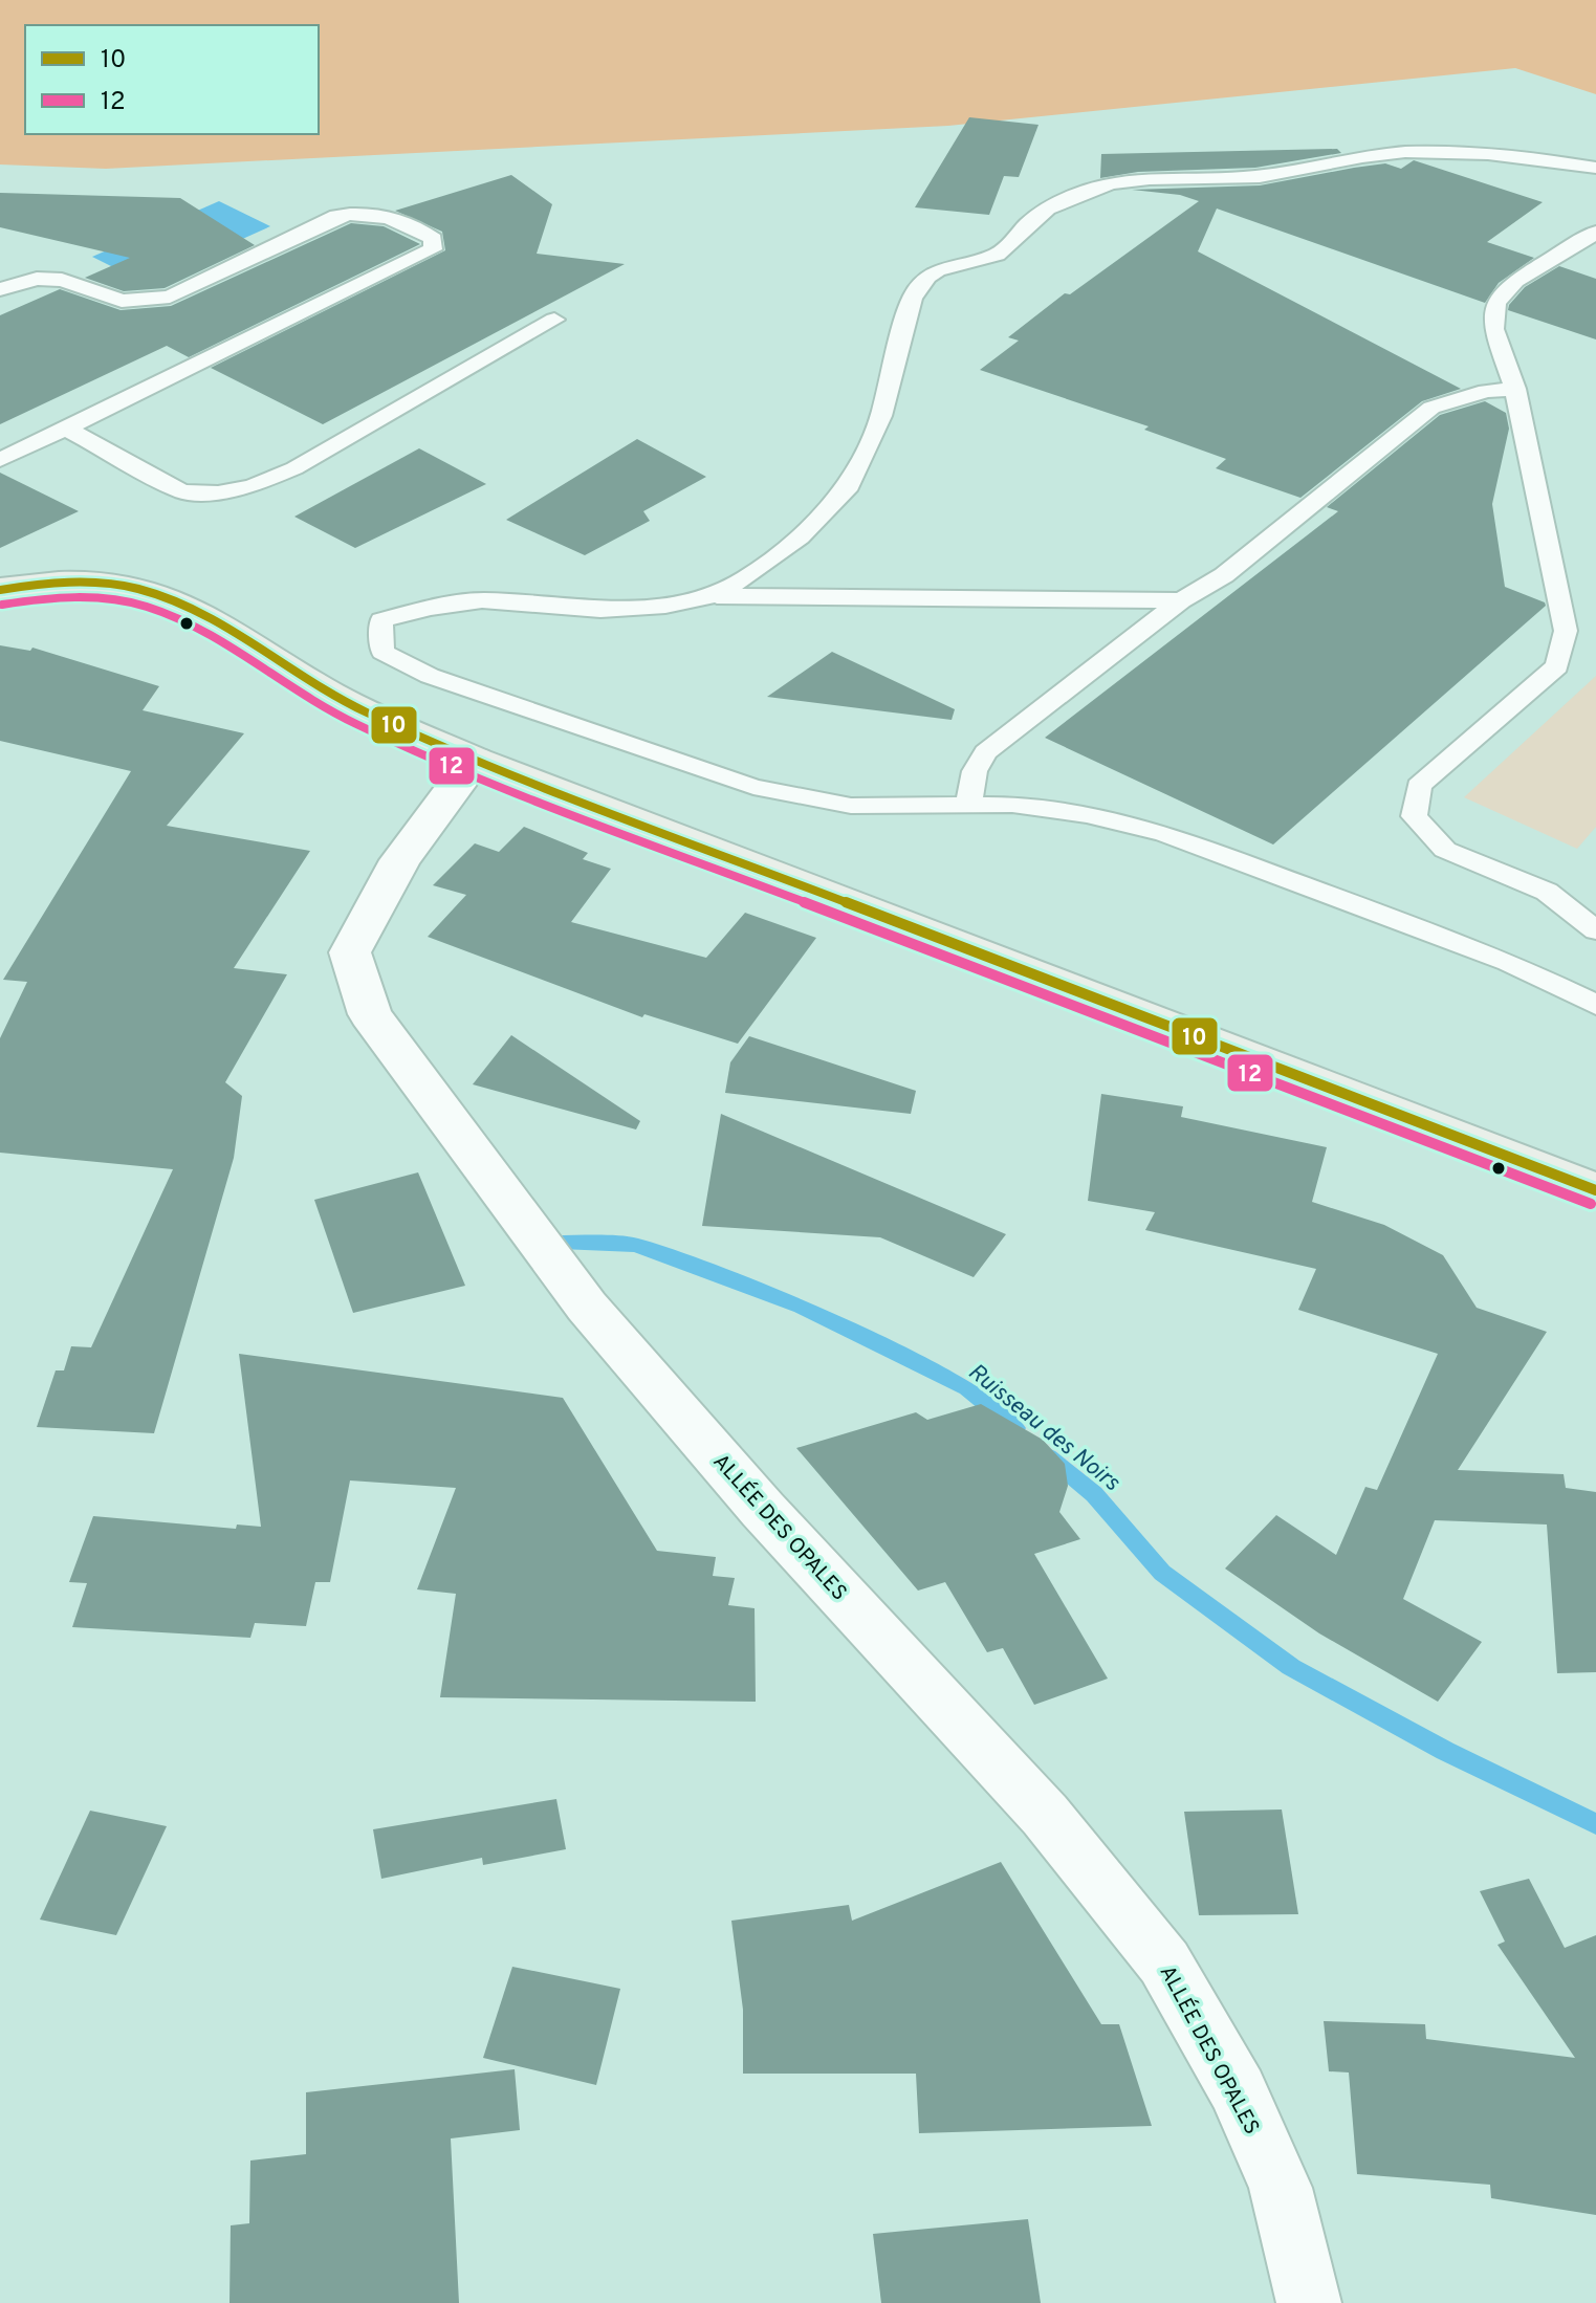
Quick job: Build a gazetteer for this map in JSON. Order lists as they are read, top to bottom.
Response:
{
  "streets": {
    "street": ["ALLÉE DES OPALES"]
  },
  "water": ["Ruisseau des Noirs"],
  "lines": ["transit line 10", "transit line 12"],
  "legend": ["10", "12"]
}
